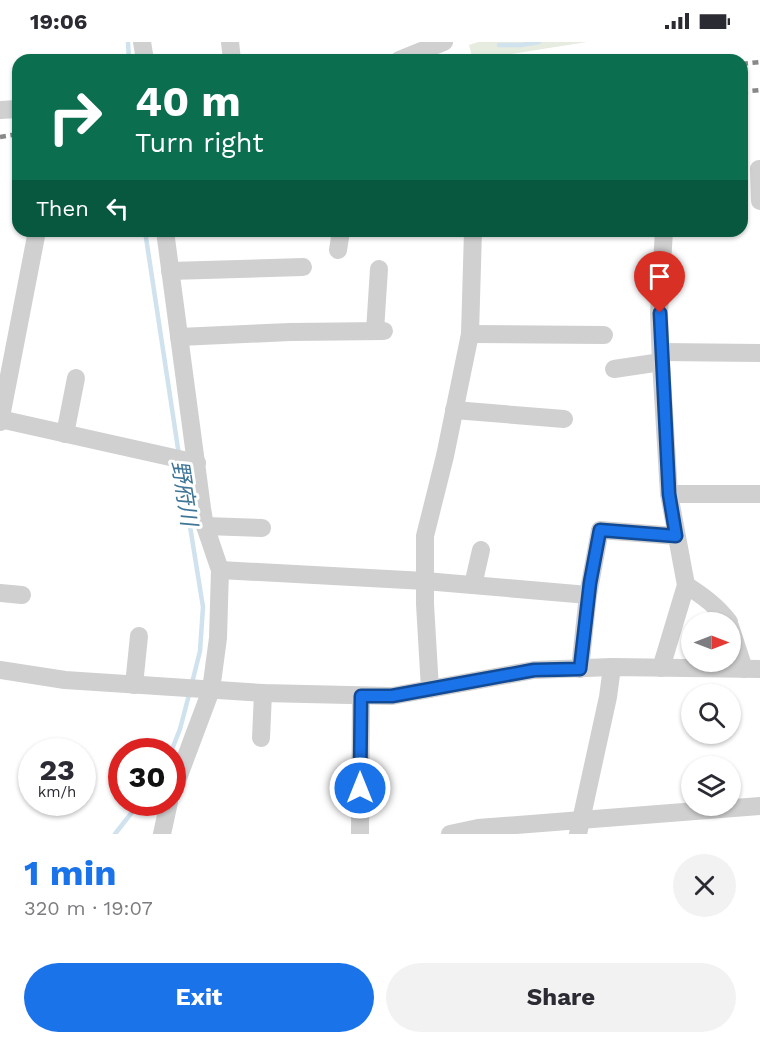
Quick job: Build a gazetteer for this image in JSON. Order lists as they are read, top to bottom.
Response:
{
  "water": ["野府川"],
  "north": "right",
  "page": {
    "status": "19:06",
    "turn": ["40 m", "Turn right"],
    "then": "Then",
    "speed": "23 km/h",
    "limit": "30",
    "heading": ["1 min", "320 m · 19:07"],
    "buttons": ["Exit", "Share"]
  }
}
